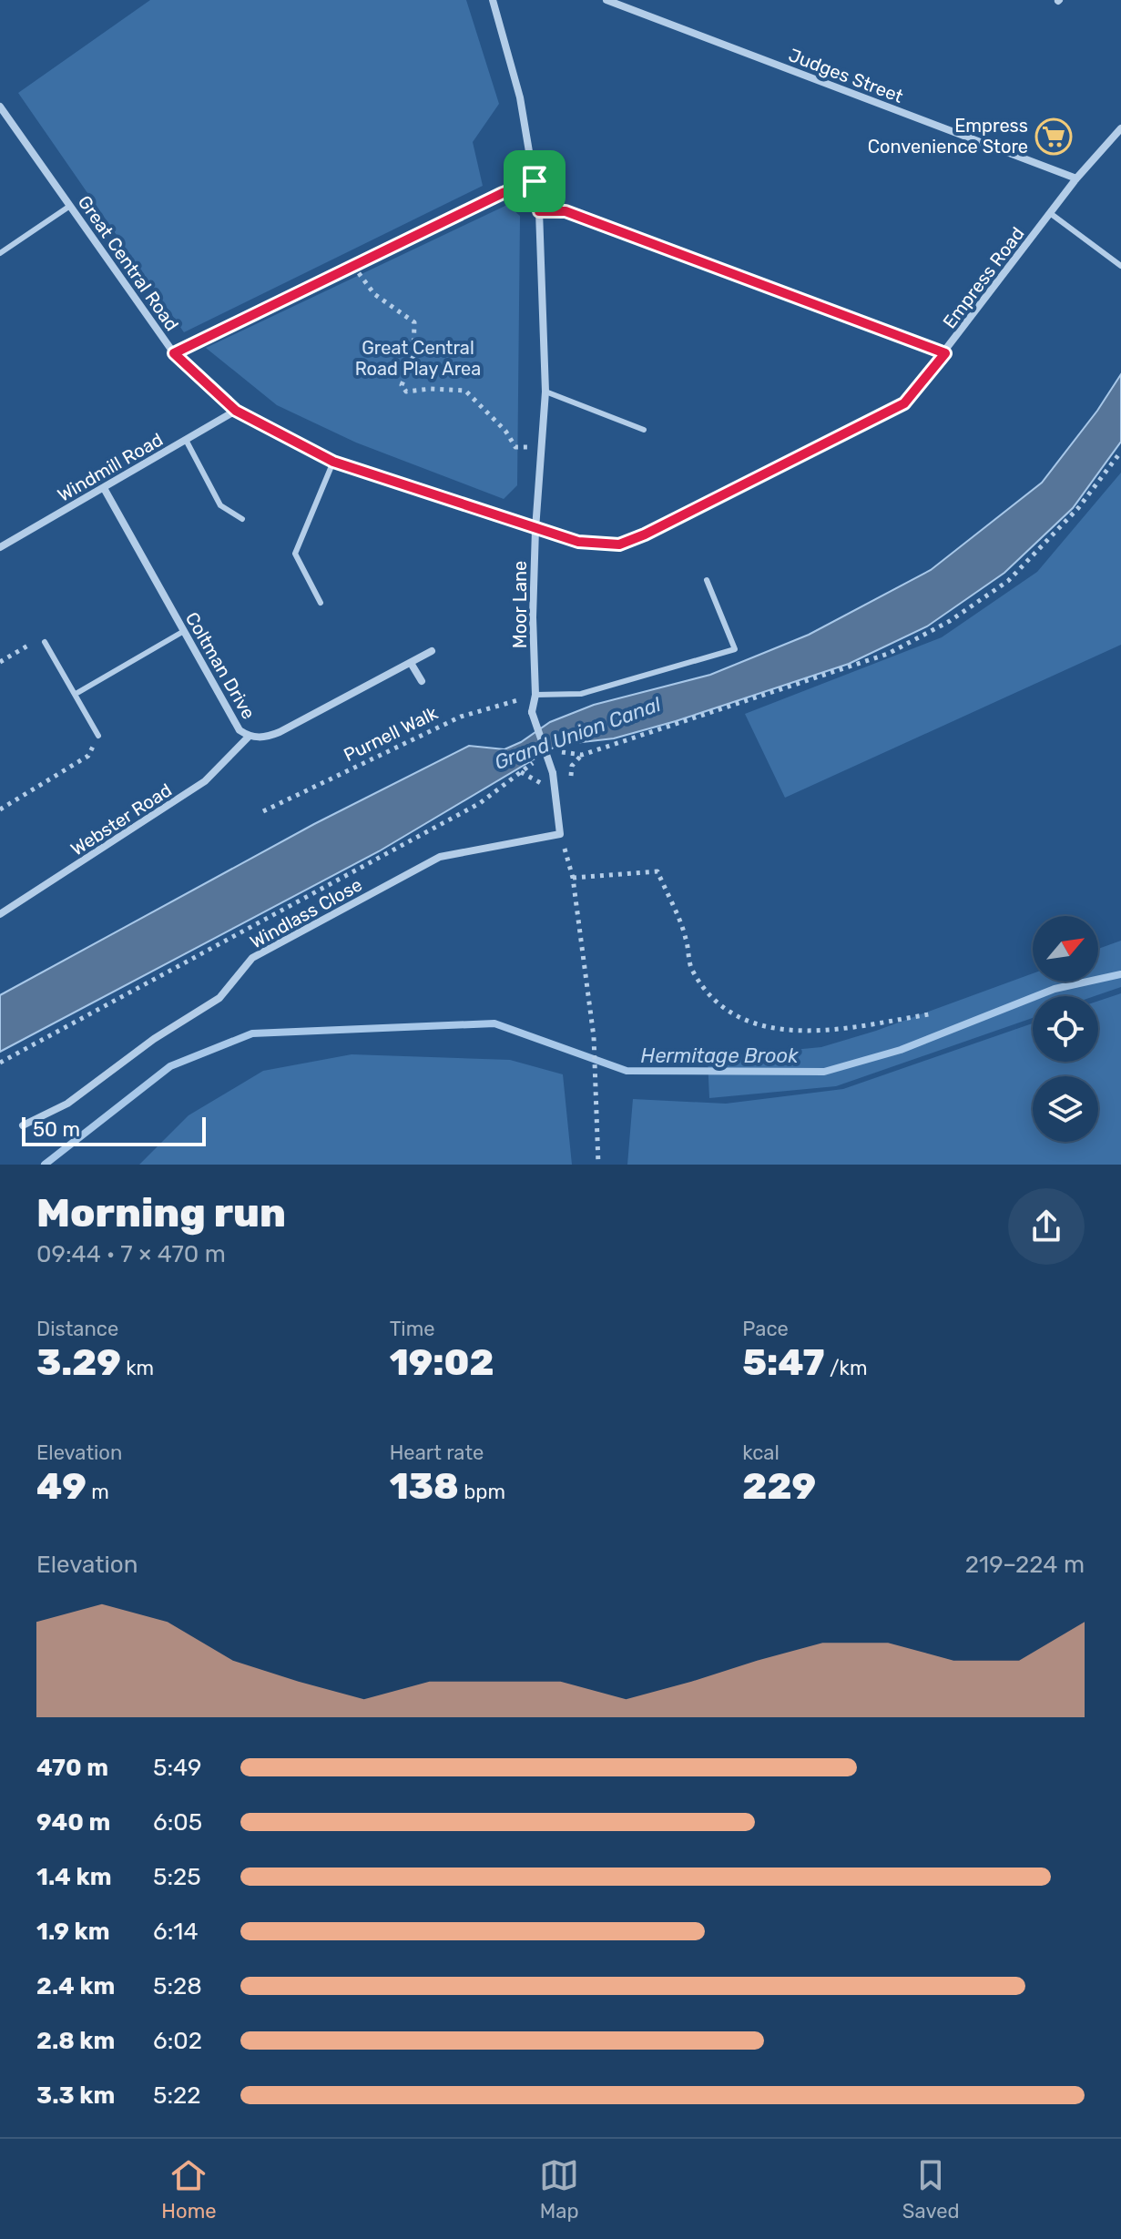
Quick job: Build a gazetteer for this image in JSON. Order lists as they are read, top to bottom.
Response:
{
  "streets": {
    "street": [
      "Judges Street",
      "Great Central Road",
      "Empress Road",
      "Windmill Road",
      "Moor Lane",
      "Coltman Drive",
      "Webster Road",
      "Windlass Close"
    ],
    "path": ["Purnell Walk"]
  },
  "crossings": [
    ["Judges Street", "Empress Road"],
    ["Great Central Road", "Empress Road"],
    ["Great Central Road", "Windmill Road"],
    ["Great Central Road", "Moor Lane"],
    ["Empress Road", "Moor Lane"],
    ["Windmill Road", "Coltman Drive"],
    ["Moor Lane", "Purnell Walk"],
    ["Moor Lane", "Windlass Close"],
    ["Coltman Drive", "Webster Road"]
  ],
  "water": ["Grand Union Canal", "Hermitage Brook"],
  "parks": ["Great Central Road Play Area"],
  "places": {
    "supermarket": ["Empress Convenience Store"]
  },
  "scale_bar": "50 m",
  "north": "top right",
  "page": {
    "scale": "50 m",
    "heading": ["Morning run", "09:44 · 7 × 470 m"],
    "stats": [
      ["Distance", "3.29 km"],
      ["Time", "19:02"],
      ["Pace", "5:47 /km"],
      ["Elevation", "49 m"],
      ["Heart rate", "138 bpm"],
      ["kcal", "229"]
    ],
    "chart": ["Elevation", "219–224 m"],
    "list": [
      {
        "name": "470 m",
        "note": "5:49"
      },
      {
        "name": "940 m",
        "note": "6:05"
      },
      {
        "name": "1.4 km",
        "note": "5:25"
      },
      {
        "name": "1.9 km",
        "note": "6:14"
      },
      {
        "name": "2.4 km",
        "note": "5:28"
      },
      {
        "name": "2.8 km",
        "note": "6:02"
      },
      {
        "name": "3.3 km",
        "note": "5:22"
      }
    ],
    "tabs": ["Home", "Map", "Saved"]
  }
}
